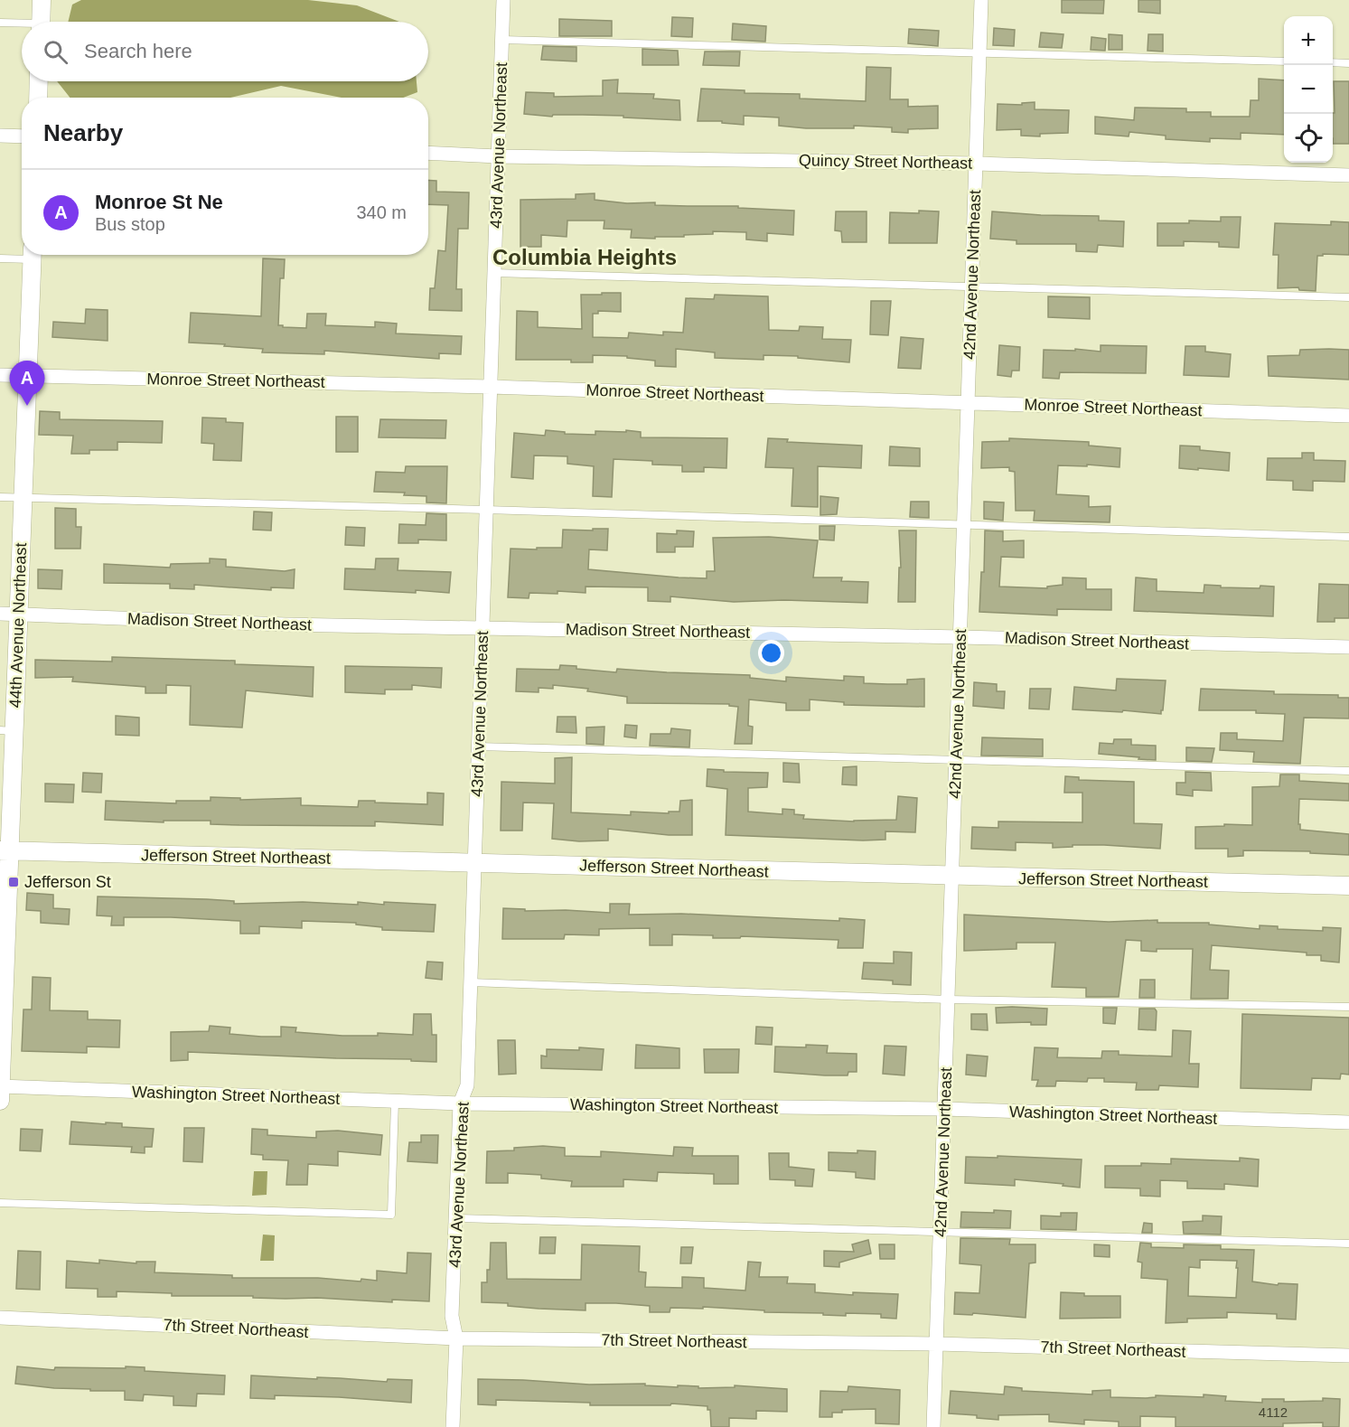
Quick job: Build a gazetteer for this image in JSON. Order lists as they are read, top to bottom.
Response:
{
  "streets": {
    "street": [
      "43rd Avenue Northeast",
      "Quincy Street Northeast",
      "42nd Avenue Northeast",
      "Monroe Street Northeast",
      "Madison Street Northeast",
      "44th Avenue Northeast",
      "Jefferson Street Northeast",
      "Washington Street Northeast",
      "7th Street Northeast"
    ]
  },
  "crossings": [
    ["43rd Avenue Northeast", "Quincy Street Northeast"],
    ["43rd Avenue Northeast", "Monroe Street Northeast"],
    ["43rd Avenue Northeast", "Madison Street Northeast"],
    ["43rd Avenue Northeast", "Jefferson Street Northeast"],
    ["43rd Avenue Northeast", "Washington Street Northeast"],
    ["43rd Avenue Northeast", "7th Street Northeast"],
    ["Quincy Street Northeast", "42nd Avenue Northeast"],
    ["42nd Avenue Northeast", "Monroe Street Northeast"],
    ["42nd Avenue Northeast", "Madison Street Northeast"],
    ["42nd Avenue Northeast", "Jefferson Street Northeast"],
    ["42nd Avenue Northeast", "Washington Street Northeast"],
    ["42nd Avenue Northeast", "7th Street Northeast"],
    ["Monroe Street Northeast", "44th Avenue Northeast"],
    ["Madison Street Northeast", "44th Avenue Northeast"],
    ["44th Avenue Northeast", "Jefferson Street Northeast"],
    ["44th Avenue Northeast", "Washington Street Northeast"]
  ],
  "districts": ["Columbia Heights"],
  "places": {
    "transit": ["Jefferson St"]
  },
  "house_numbers": ["4112"],
  "page": {
    "map_buttons": ["+", "−"],
    "search": "Search here",
    "heading": "Nearby",
    "list": [
      {
        "mark": "A",
        "name": "Monroe St Ne",
        "note": "Bus stop",
        "value": "340 m"
      }
    ],
    "pins": "A"
  }
}
